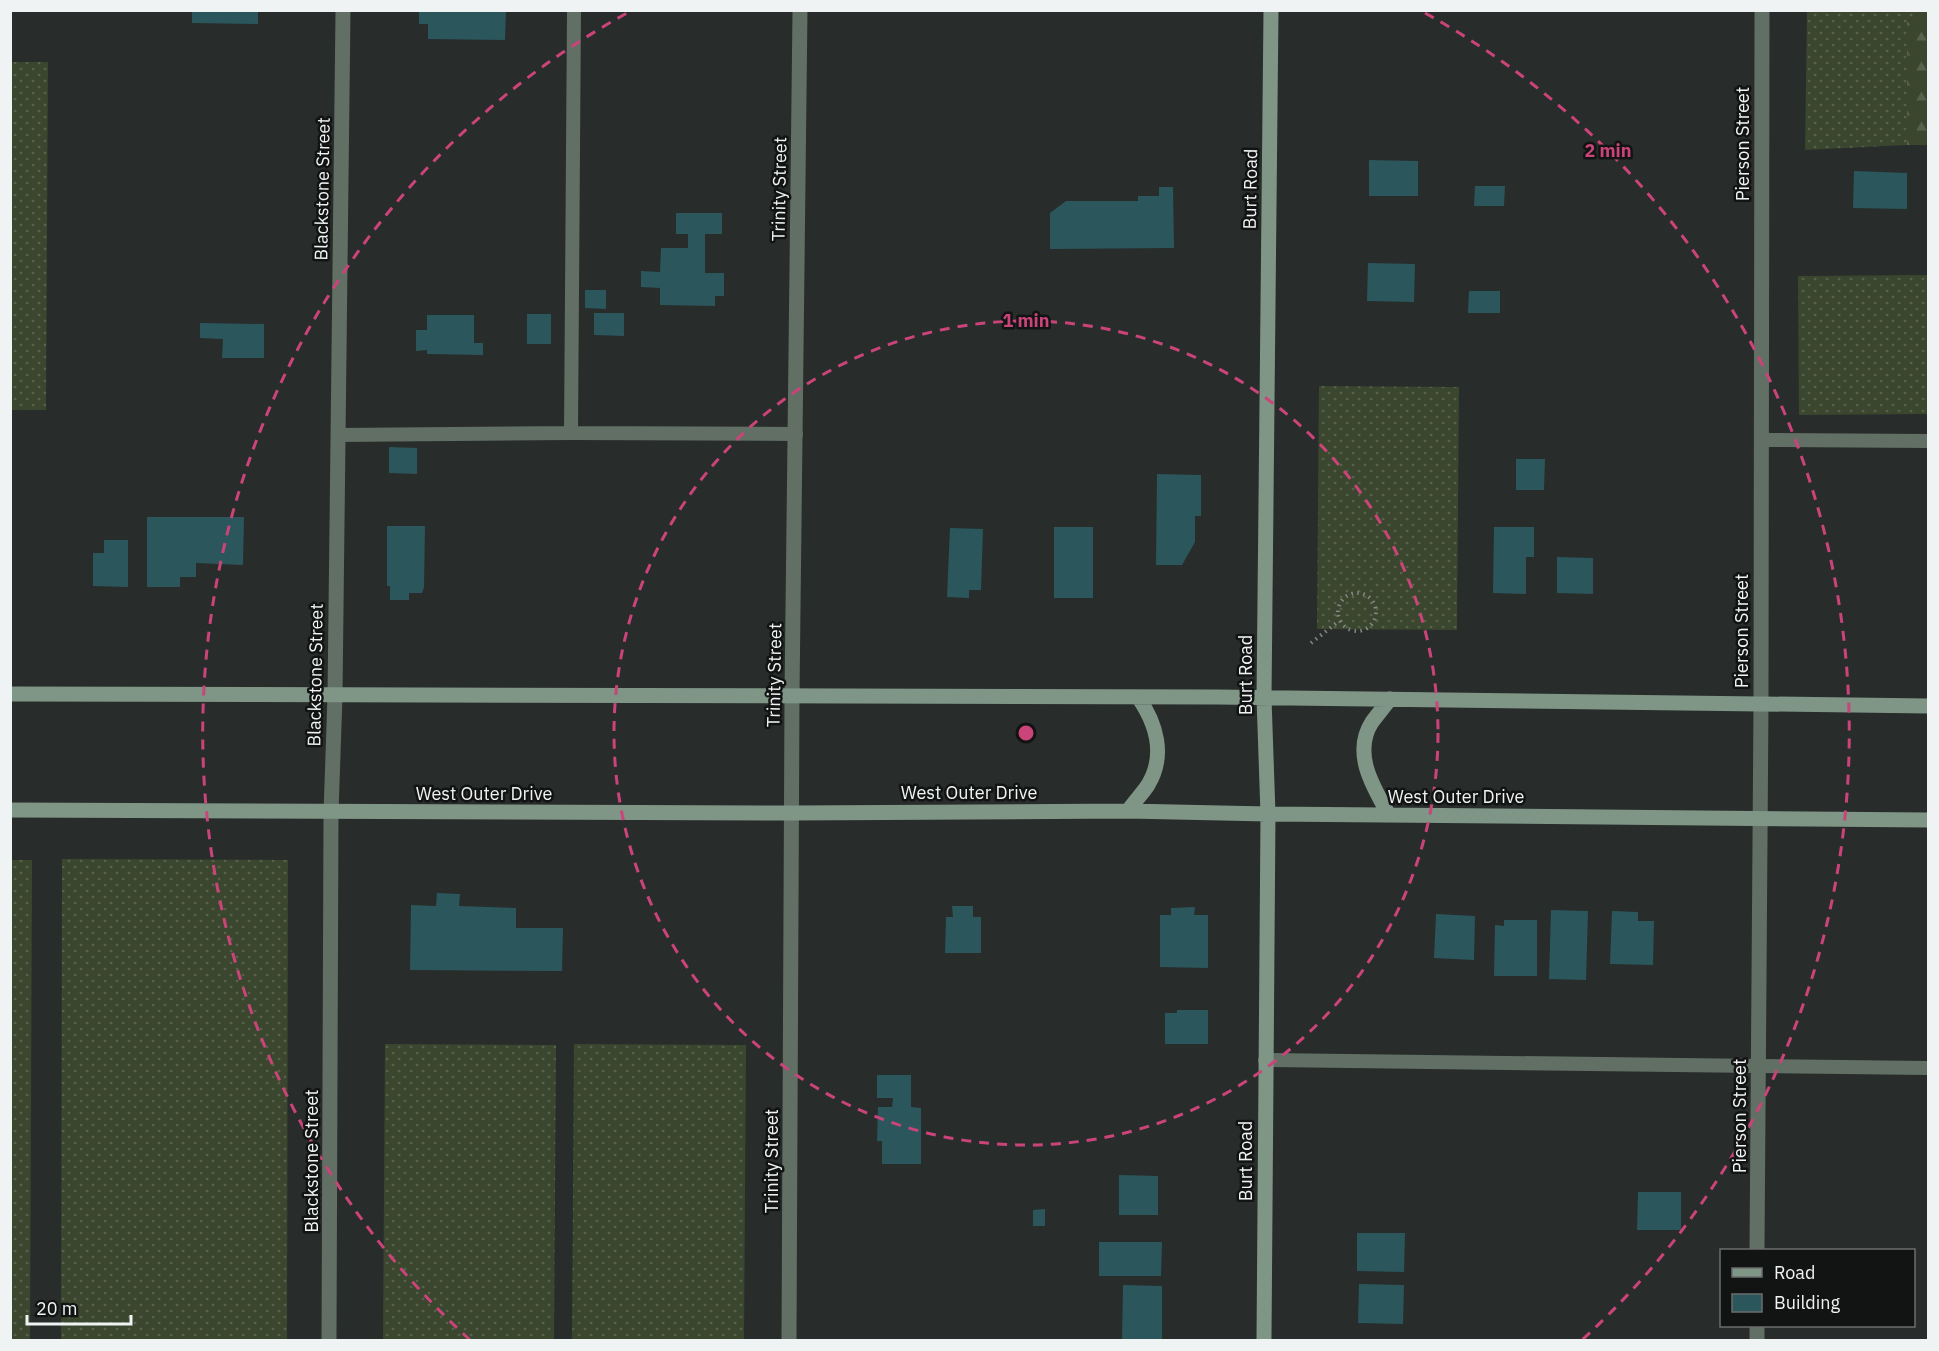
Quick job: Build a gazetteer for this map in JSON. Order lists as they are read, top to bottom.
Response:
{
  "streets": {
    "main road": ["Burt Road", "West Outer Drive"],
    "street": ["Pierson Street", "Blackstone Street", "Trinity Street"]
  },
  "crossings": [
    ["Pierson Street", "West Outer Drive"],
    ["Blackstone Street", "West Outer Drive"],
    ["Trinity Street", "West Outer Drive"],
    ["Burt Road", "West Outer Drive"]
  ],
  "legend": ["Road", "Building"],
  "scale_bar": "20 m",
  "rings": ["2 min", "1 min"]
}
